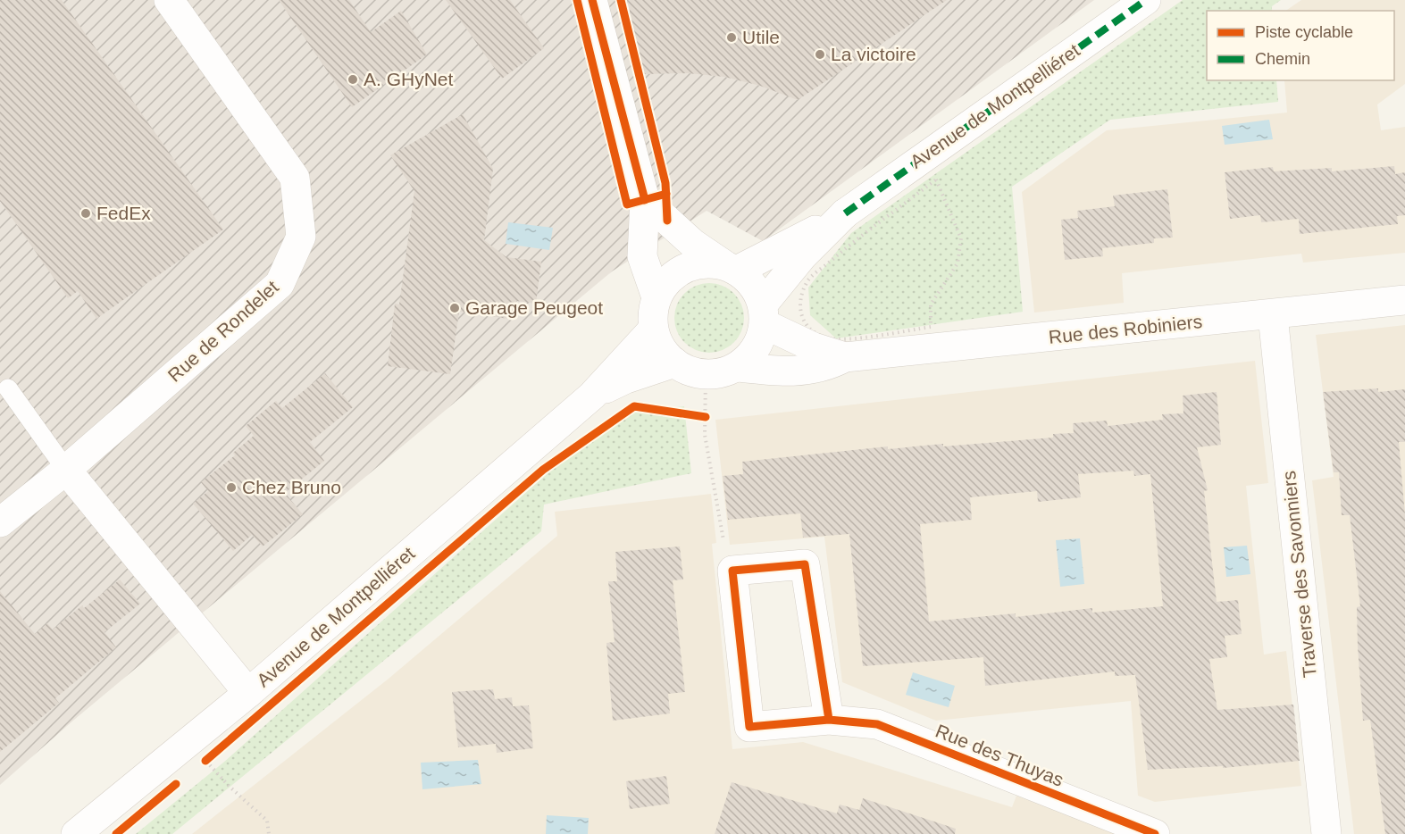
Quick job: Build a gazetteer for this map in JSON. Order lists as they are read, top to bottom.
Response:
{
  "streets": {
    "street": [
      "Avenue de Montpelliéret",
      "Rue des Robiniers",
      "Rue de Rondelet",
      "Traverse des Savonniers",
      "Rue des Thuyas"
    ]
  },
  "crossings": [
    ["Avenue de Montpelliéret", "Rue des Robiniers"],
    ["Rue des Robiniers", "Traverse des Savonniers"]
  ],
  "places": [
    "Utile",
    "La victoire",
    "A. GHyNet",
    "FedEx",
    "Garage Peugeot",
    "Chez Bruno"
  ],
  "legend": ["Piste cyclable", "Chemin"]
}
